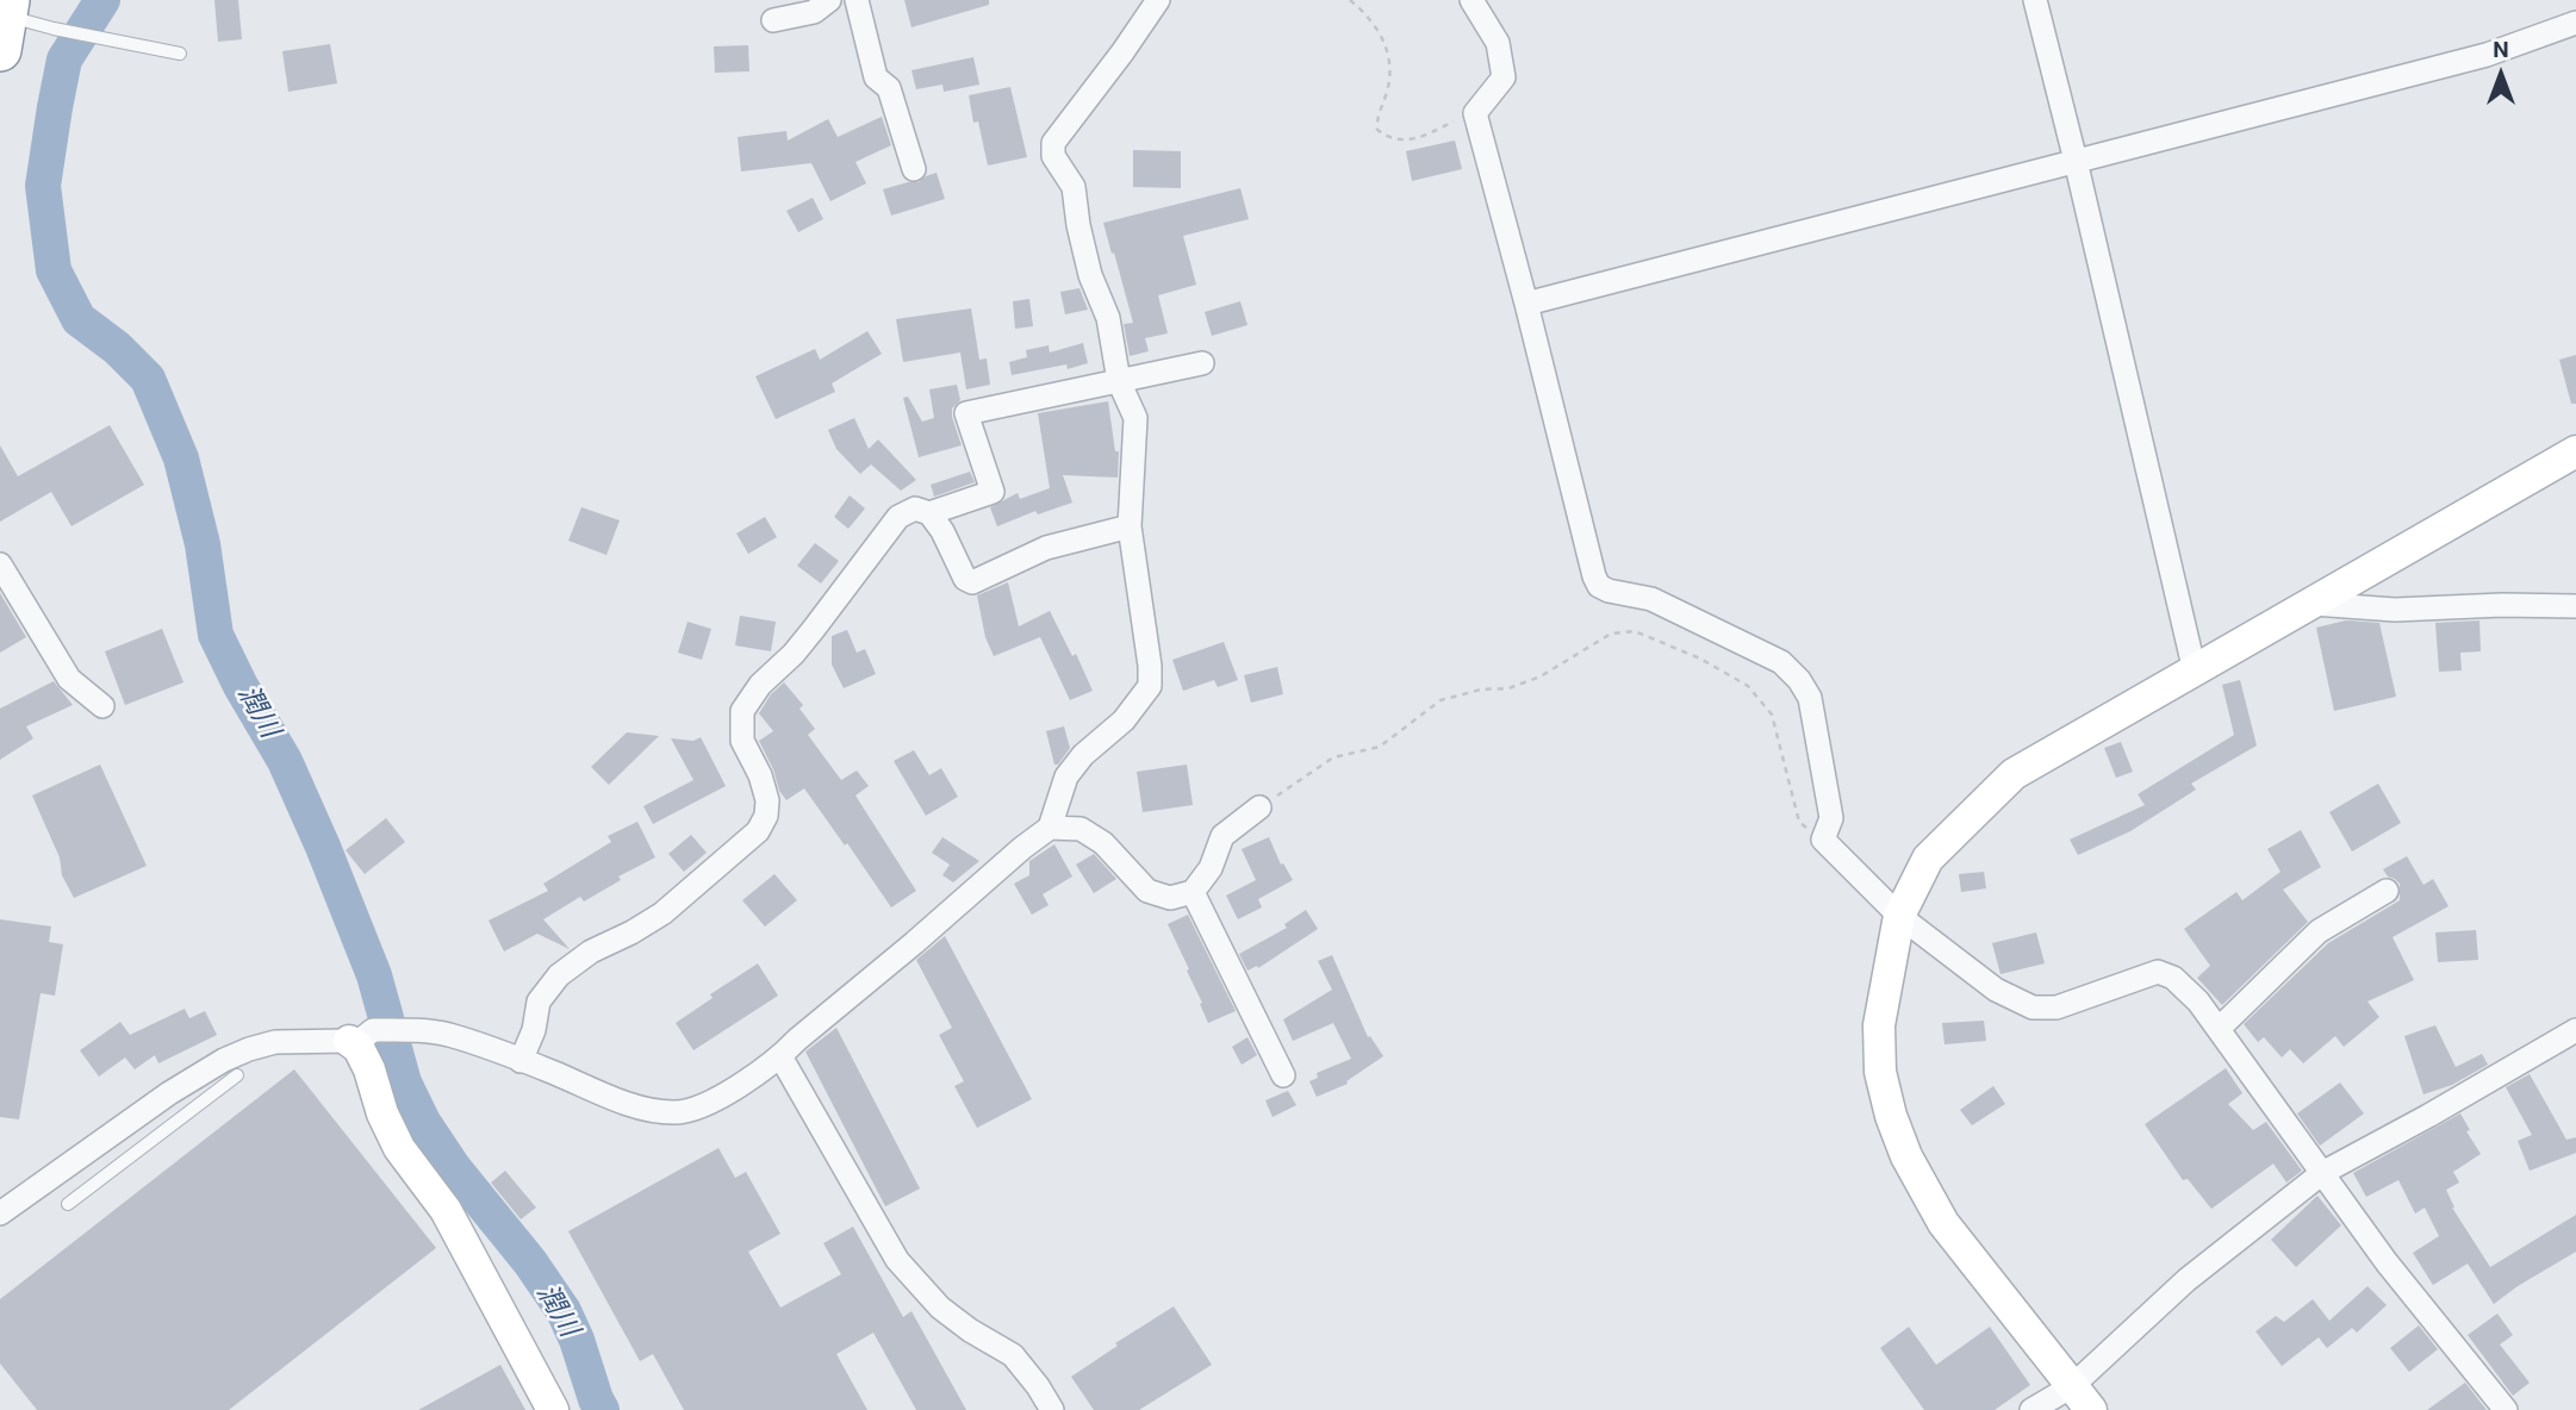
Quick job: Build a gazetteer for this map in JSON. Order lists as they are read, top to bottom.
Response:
{
  "water": ["潤川"],
  "north": "top"
}
